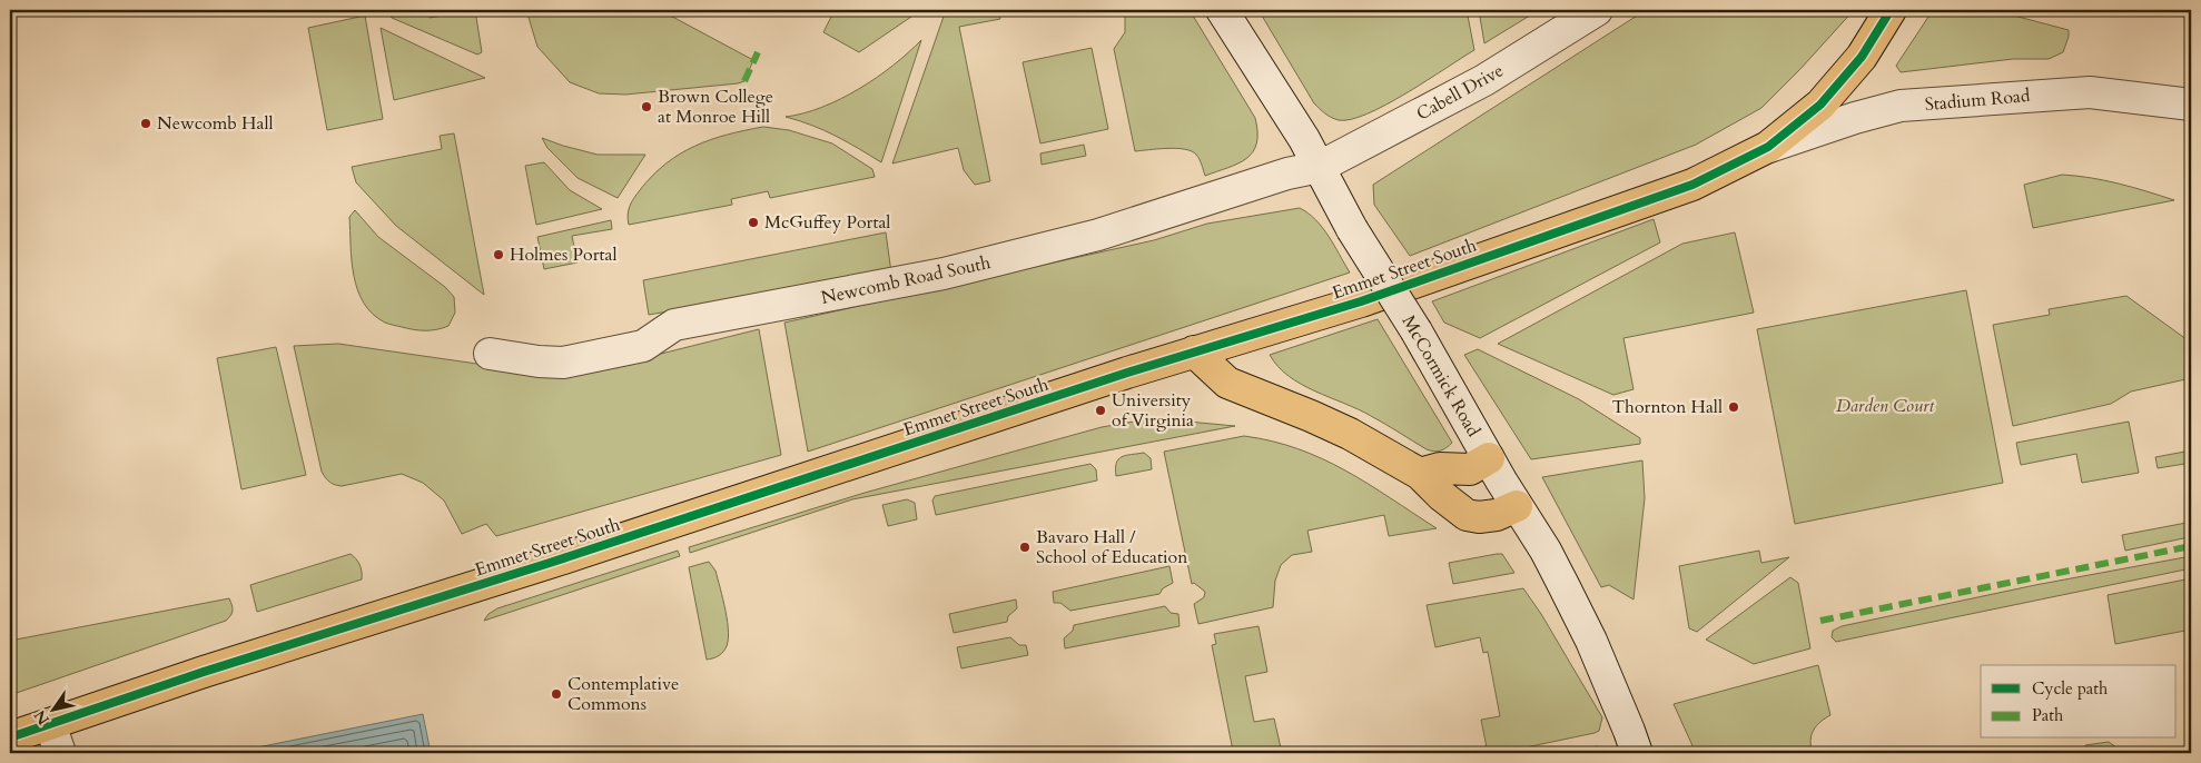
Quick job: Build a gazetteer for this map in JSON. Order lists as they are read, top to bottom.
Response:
{
  "streets": {
    "main road": ["Emmet Street South"],
    "street": [
      "Cabell Drive",
      "Stadium Road",
      "Newcomb Road South",
      "McCormick Road"
    ]
  },
  "crossings": [
    ["Cabell Drive", "Newcomb Road South"],
    ["Cabell Drive", "McCormick Road"],
    ["Stadium Road", "Emmet Street South"],
    ["Newcomb Road South", "McCormick Road"]
  ],
  "parks": ["Darden Court"],
  "places": [
    "Brown College at Monroe Hill",
    "Newcomb Hall",
    "McGuffey Portal",
    "Holmes Portal",
    "Thornton Hall",
    "University of Virginia",
    "Bavaro Hall / School of Education",
    "Contemplative Commons"
  ],
  "legend": ["Cycle path", "Path"],
  "north": "bottom left"
}
